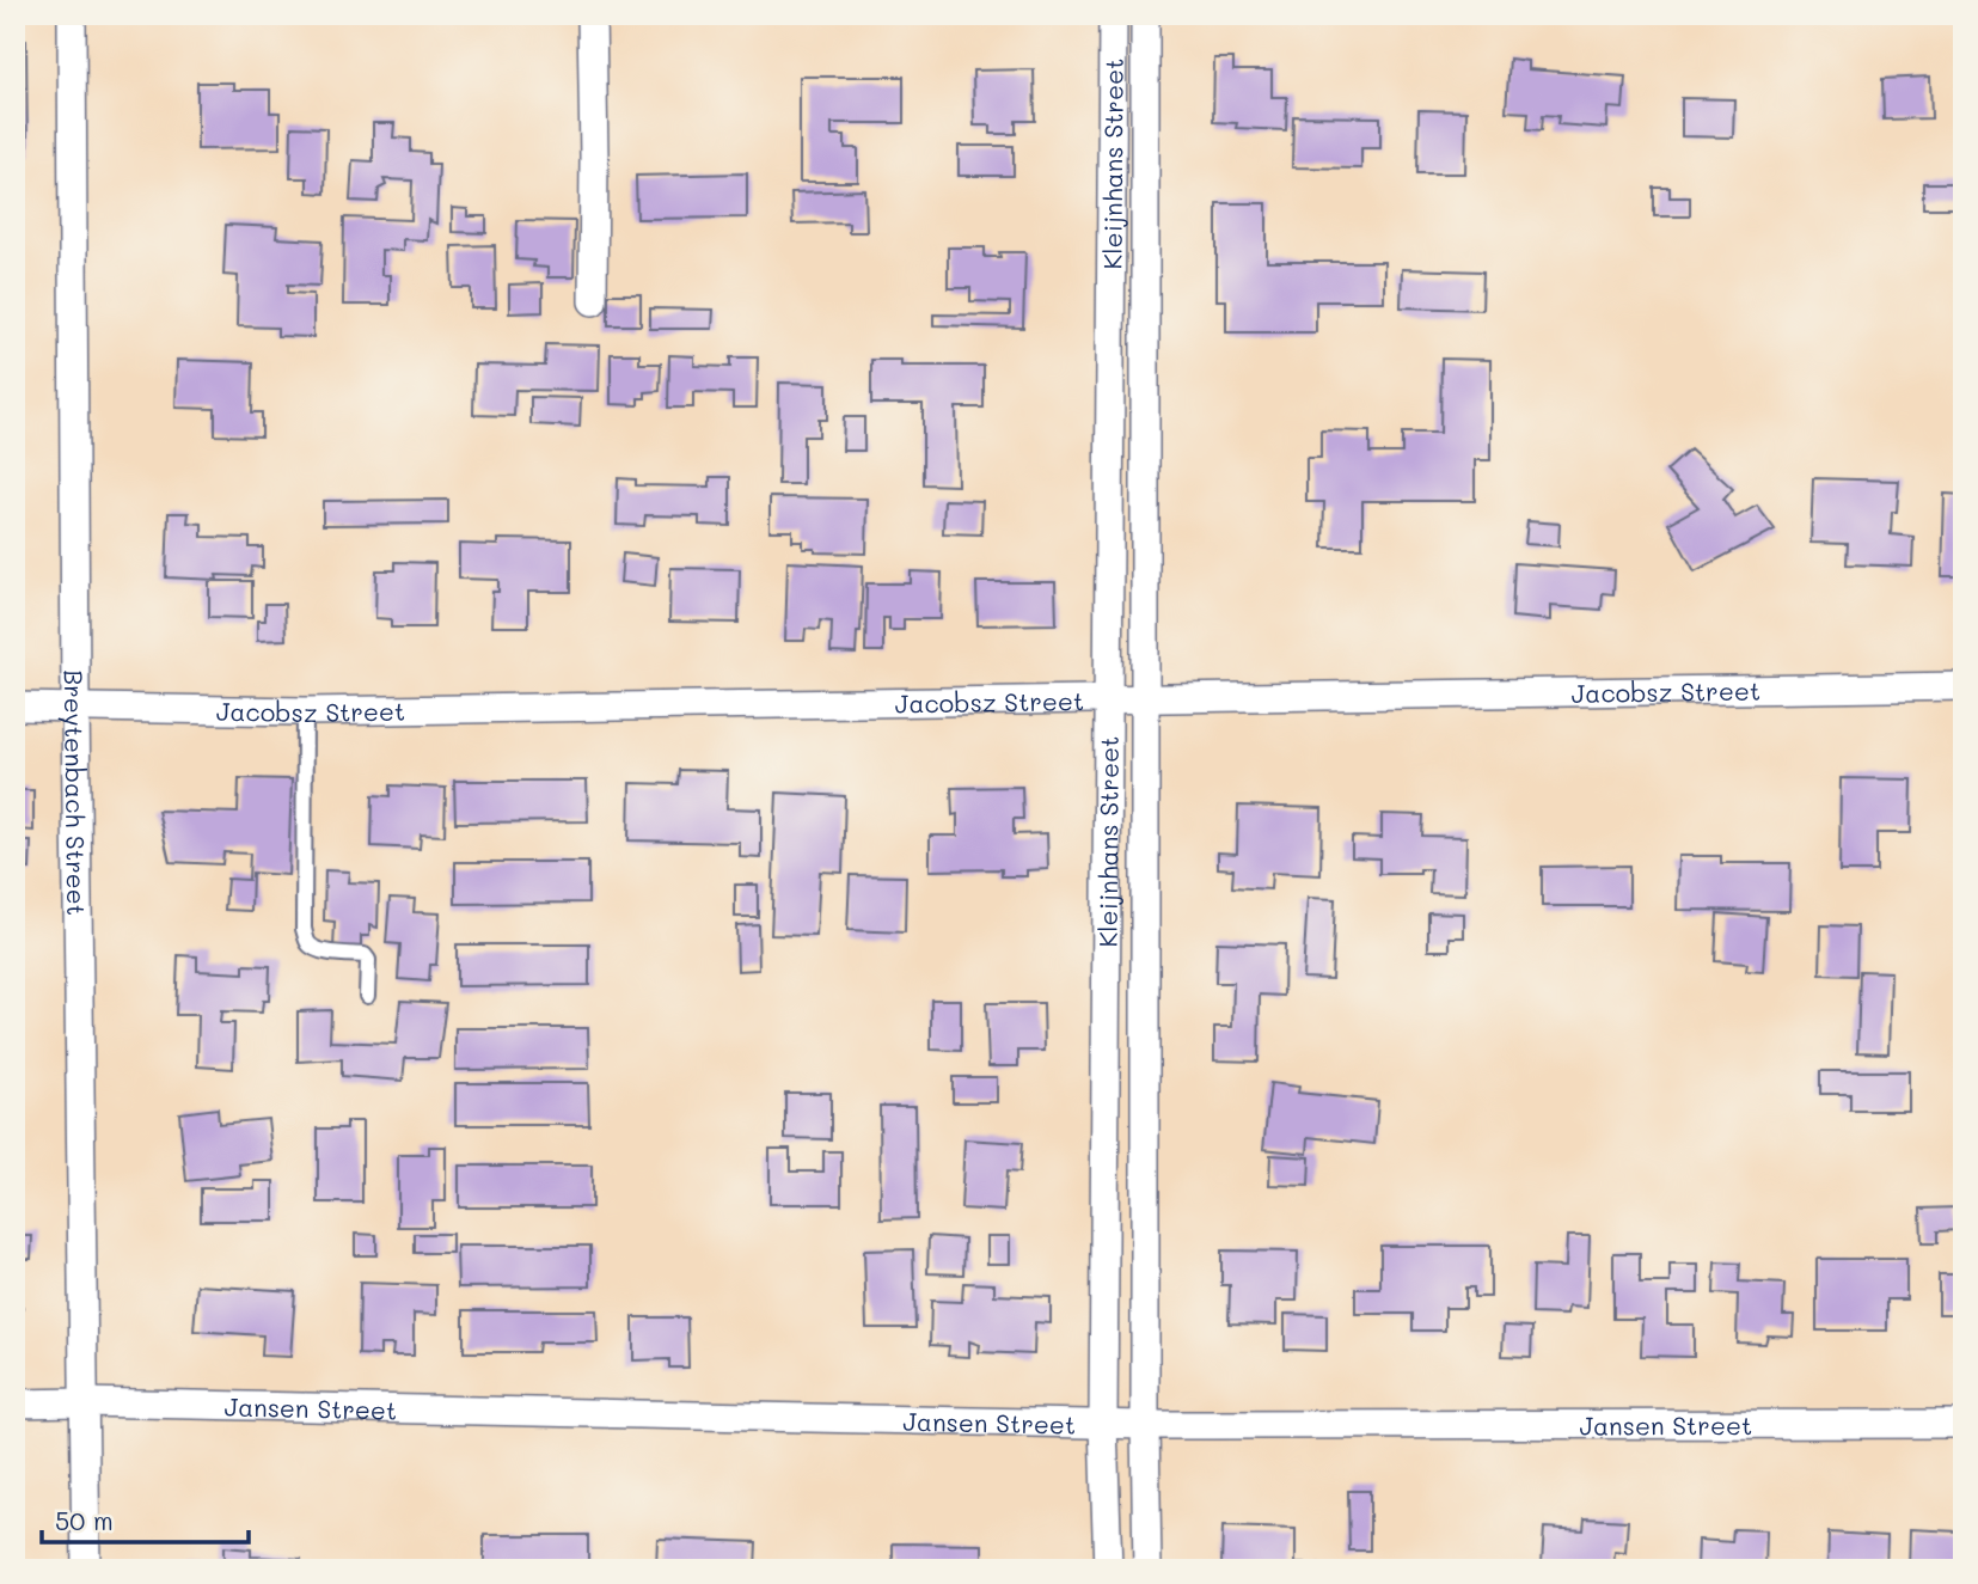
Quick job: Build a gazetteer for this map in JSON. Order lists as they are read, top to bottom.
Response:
{
  "streets": {
    "street": [
      "Kleijnhans Street",
      "Jacobsz Street",
      "Breytenbach Street",
      "Jansen Street"
    ]
  },
  "crossings": [
    ["Kleijnhans Street", "Jacobsz Street"],
    ["Kleijnhans Street", "Jansen Street"],
    ["Jacobsz Street", "Breytenbach Street"],
    ["Breytenbach Street", "Jansen Street"]
  ],
  "scale_bar": "50 m"
}
